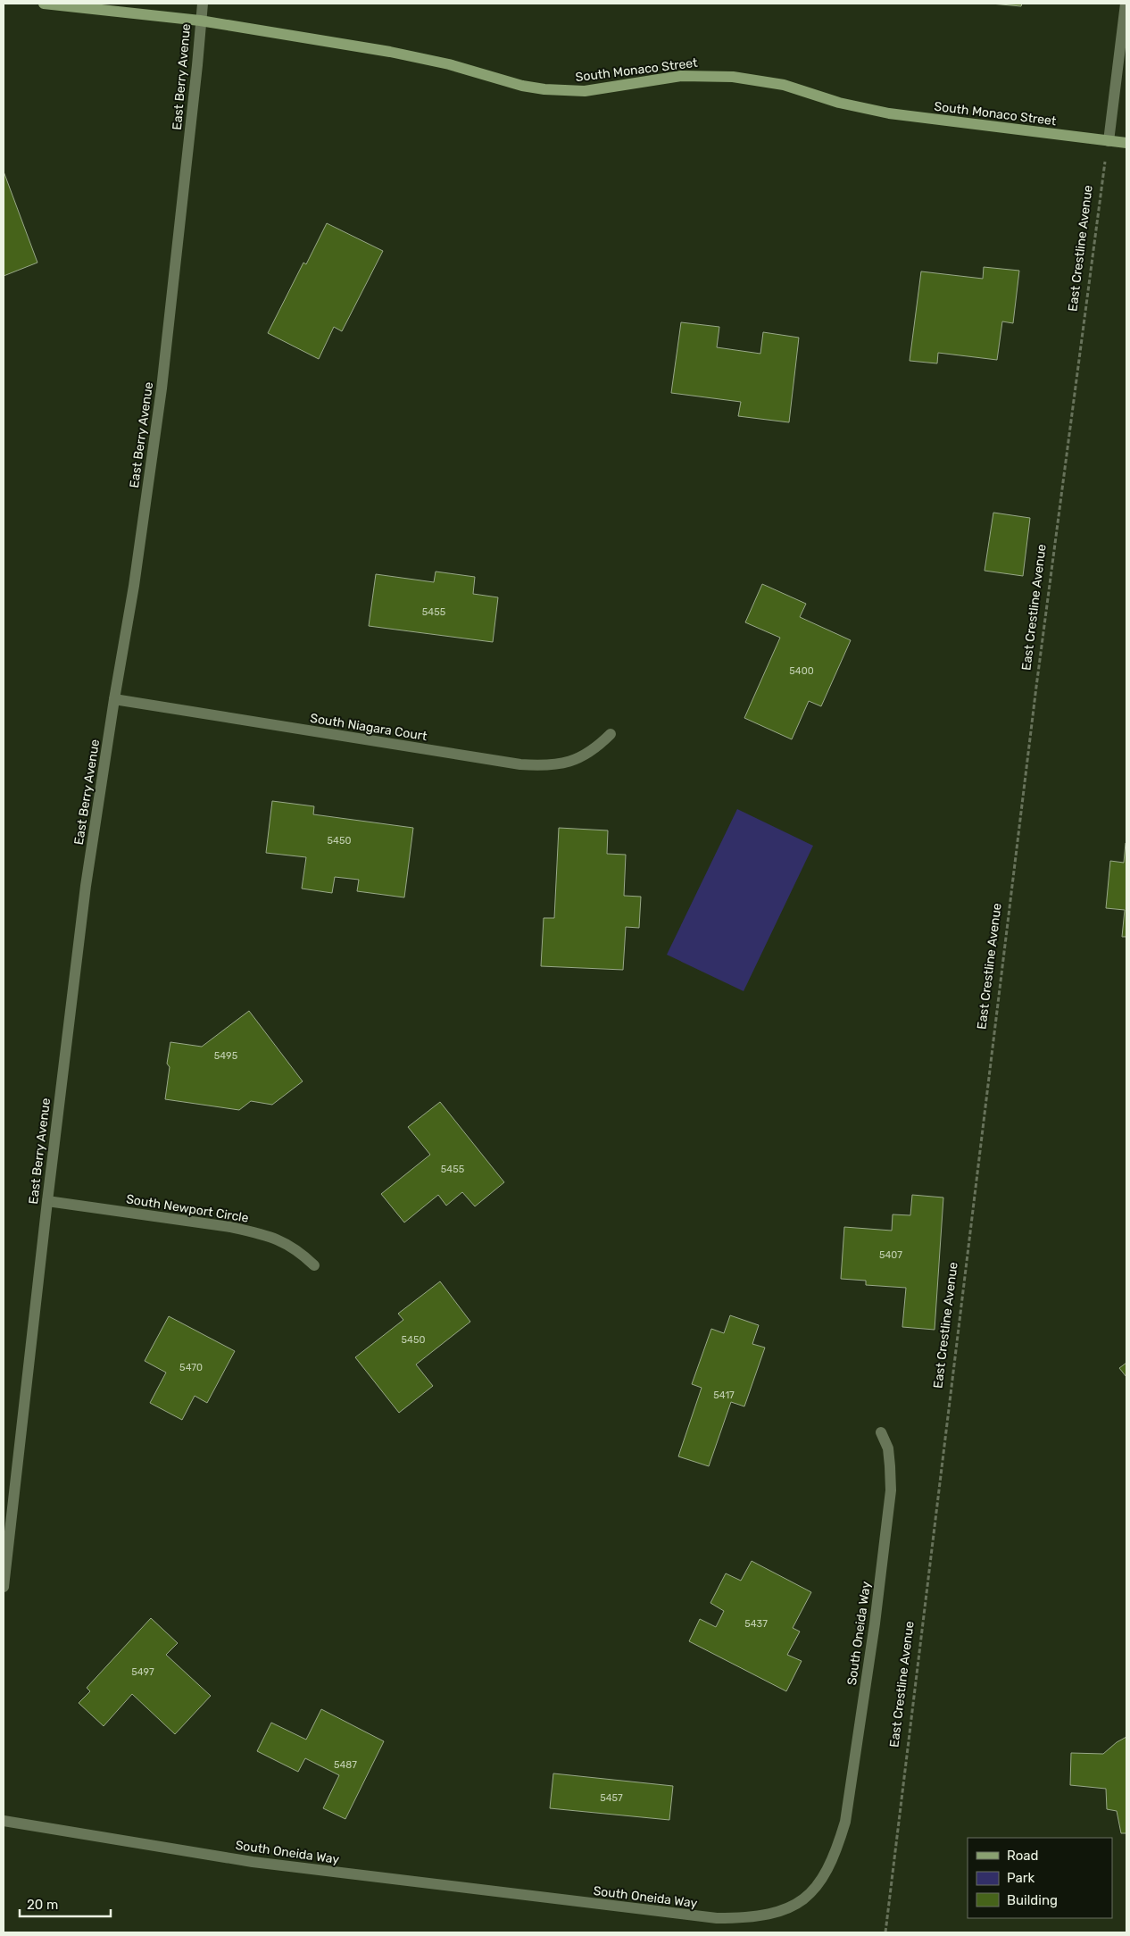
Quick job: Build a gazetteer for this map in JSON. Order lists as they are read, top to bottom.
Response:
{
  "streets": {
    "street": [
      "South Monaco Street",
      "East Berry Avenue",
      "South Niagara Court",
      "South Newport Circle",
      "South Oneida Way"
    ],
    "path": ["East Crestline Avenue"]
  },
  "crossings": [
    ["South Monaco Street", "East Berry Avenue"],
    ["South Monaco Street", "East Crestline Avenue"],
    ["East Berry Avenue", "South Niagara Court"],
    ["East Berry Avenue", "South Newport Circle"]
  ],
  "house_numbers": [
    "5455",
    "5400",
    "5450",
    "5495",
    "5455",
    "5407",
    "5450",
    "5470",
    "5417",
    "5437",
    "5497",
    "5487",
    "5457"
  ],
  "legend": ["Road", "Park", "Building"],
  "scale_bar": "20 m"
}
